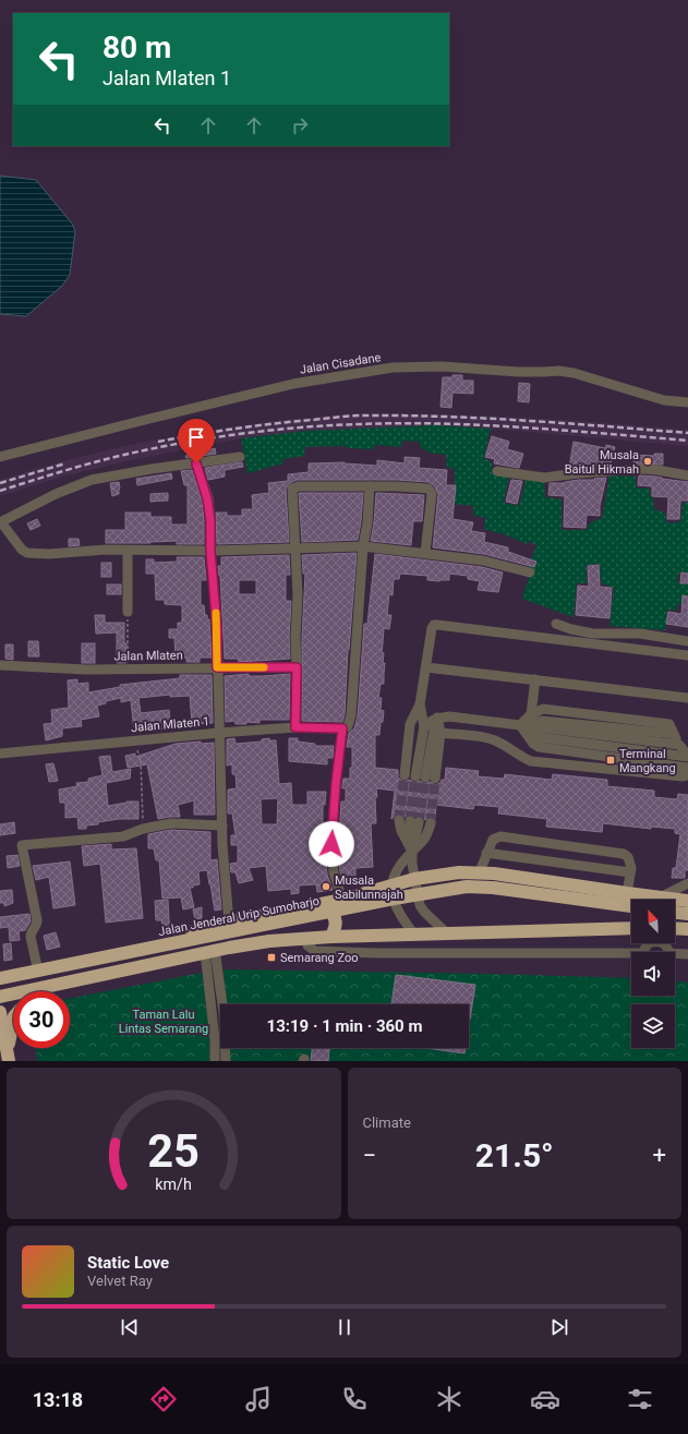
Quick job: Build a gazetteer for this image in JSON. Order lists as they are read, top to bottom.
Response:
{
  "streets": {
    "highway": ["Jalan Jenderal Urip Sumoharjo"],
    "street": ["Jalan Cisadane", "Jalan Mlaten", "Jalan Mlaten 1"]
  },
  "parks": ["Taman Lalu Lintas Semarang"],
  "places": {
    "other": ["Musala Baitul Hikmah", "Musala Sabilunnajah"],
    "transit": ["Terminal Mangkang", "Semarang Zoo"]
  },
  "north": "top left",
  "page": {
    "turn": ["80 m", "Jalan Mlaten 1"],
    "limit": "30",
    "trip": "13:19 · 1 min · 360 m",
    "tile": "Climate",
    "heat": ["−", "21.5°", "+"],
    "song": ["Static Love", "Velvet Ray"],
    "tabs": "13:18",
    "gauge": ["25", "km/h"]
  }
}
